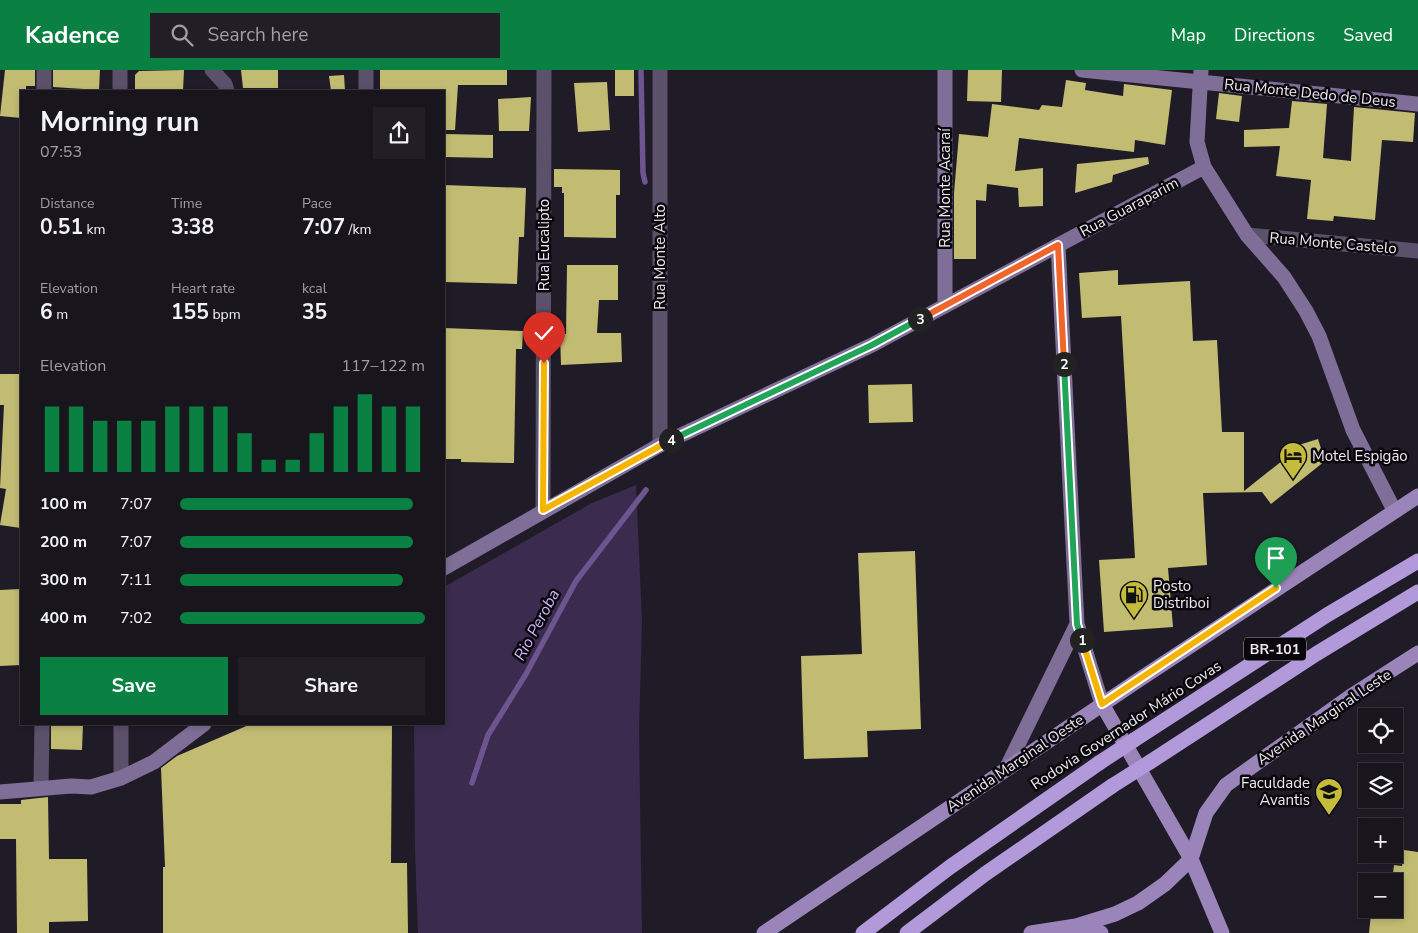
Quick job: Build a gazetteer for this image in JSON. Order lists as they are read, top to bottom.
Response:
{
  "streets": {
    "highway": ["BR-101", "Rodovia Governador Mário Covas"],
    "main road": ["Avenida Marginal Leste", "Avenida Marginal Oeste"],
    "street": [
      "Rua Monte Dedo de Deus",
      "Rua Monte Acaraí",
      "Rua Guaraparim",
      "Rua Monte Castelo",
      "Rua Eucalipto",
      "Rua Monte Alto"
    ]
  },
  "crossings": [
    ["Rua Monte Acaraí", "Rua Guaraparim"],
    ["Rua Guaraparim", "Rua Eucalipto"],
    ["Rua Guaraparim", "Rua Monte Alto"]
  ],
  "water": ["Rio Peroba"],
  "places": {
    "hotel": ["Motel Espigão"],
    "fuel station": ["Posto Distriboi"],
    "school or university": ["Faculdade Avantis"]
  },
  "page": {
    "header": "Kadence",
    "search": "Search here",
    "nav": ["Map", "Directions", "Saved"],
    "heading": ["Morning run", "07:53"],
    "stats": [
      ["Distance", "0.51 km"],
      ["Time", "3:38"],
      ["Pace", "7:07 /km"],
      ["Elevation", "6 m"],
      ["Heart rate", "155 bpm"],
      ["kcal", "35"]
    ],
    "pins": [
      "3",
      "2",
      "4",
      "1"
    ],
    "chart": ["Elevation", "117–122 m"],
    "list": [
      {
        "name": "100 m",
        "note": "7:07"
      },
      {
        "name": "200 m",
        "note": "7:07"
      },
      {
        "name": "300 m",
        "note": "7:11"
      },
      {
        "name": "400 m",
        "note": "7:02"
      }
    ],
    "buttons": ["Save", "Share"],
    "map_buttons": ["+", "−"]
  }
}
